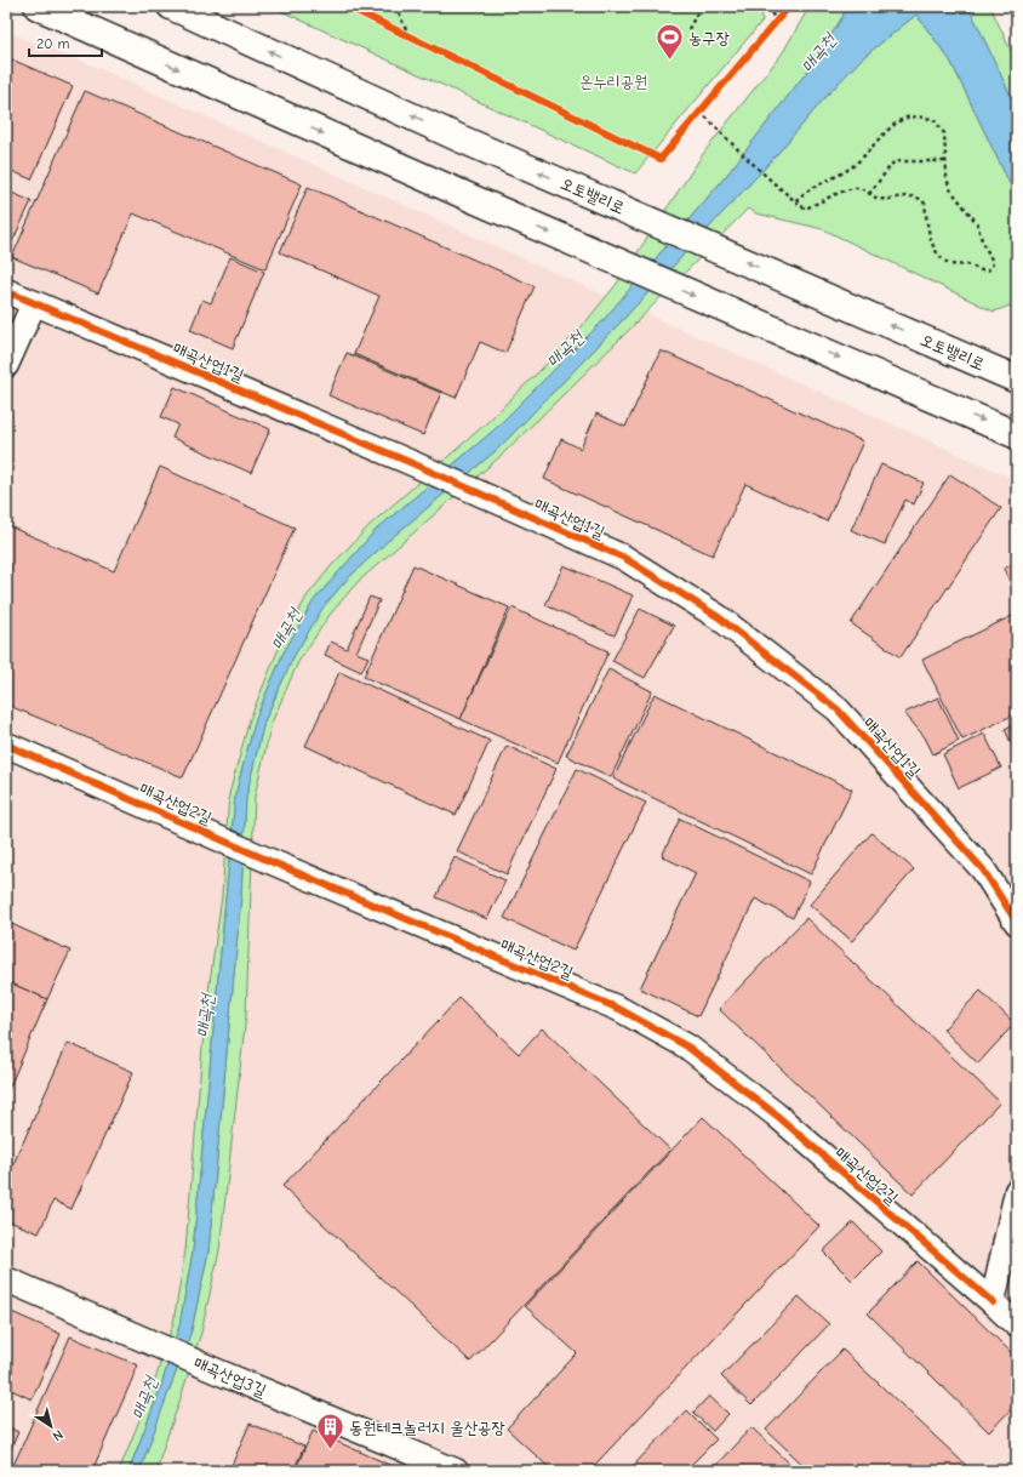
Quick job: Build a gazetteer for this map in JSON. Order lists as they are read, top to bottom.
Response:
{
  "streets": {
    "highway": ["오토밸리로"],
    "street": ["매곡산업1길", "매곡산업2길", "매곡산업3길"]
  },
  "water": ["매곡천"],
  "parks": ["온누리공원"],
  "places": {
    "sports": ["농구장"],
    "building": ["동원테크놀러지 울산공장"]
  },
  "scale_bar": "20 m",
  "north": "bottom right"
}
